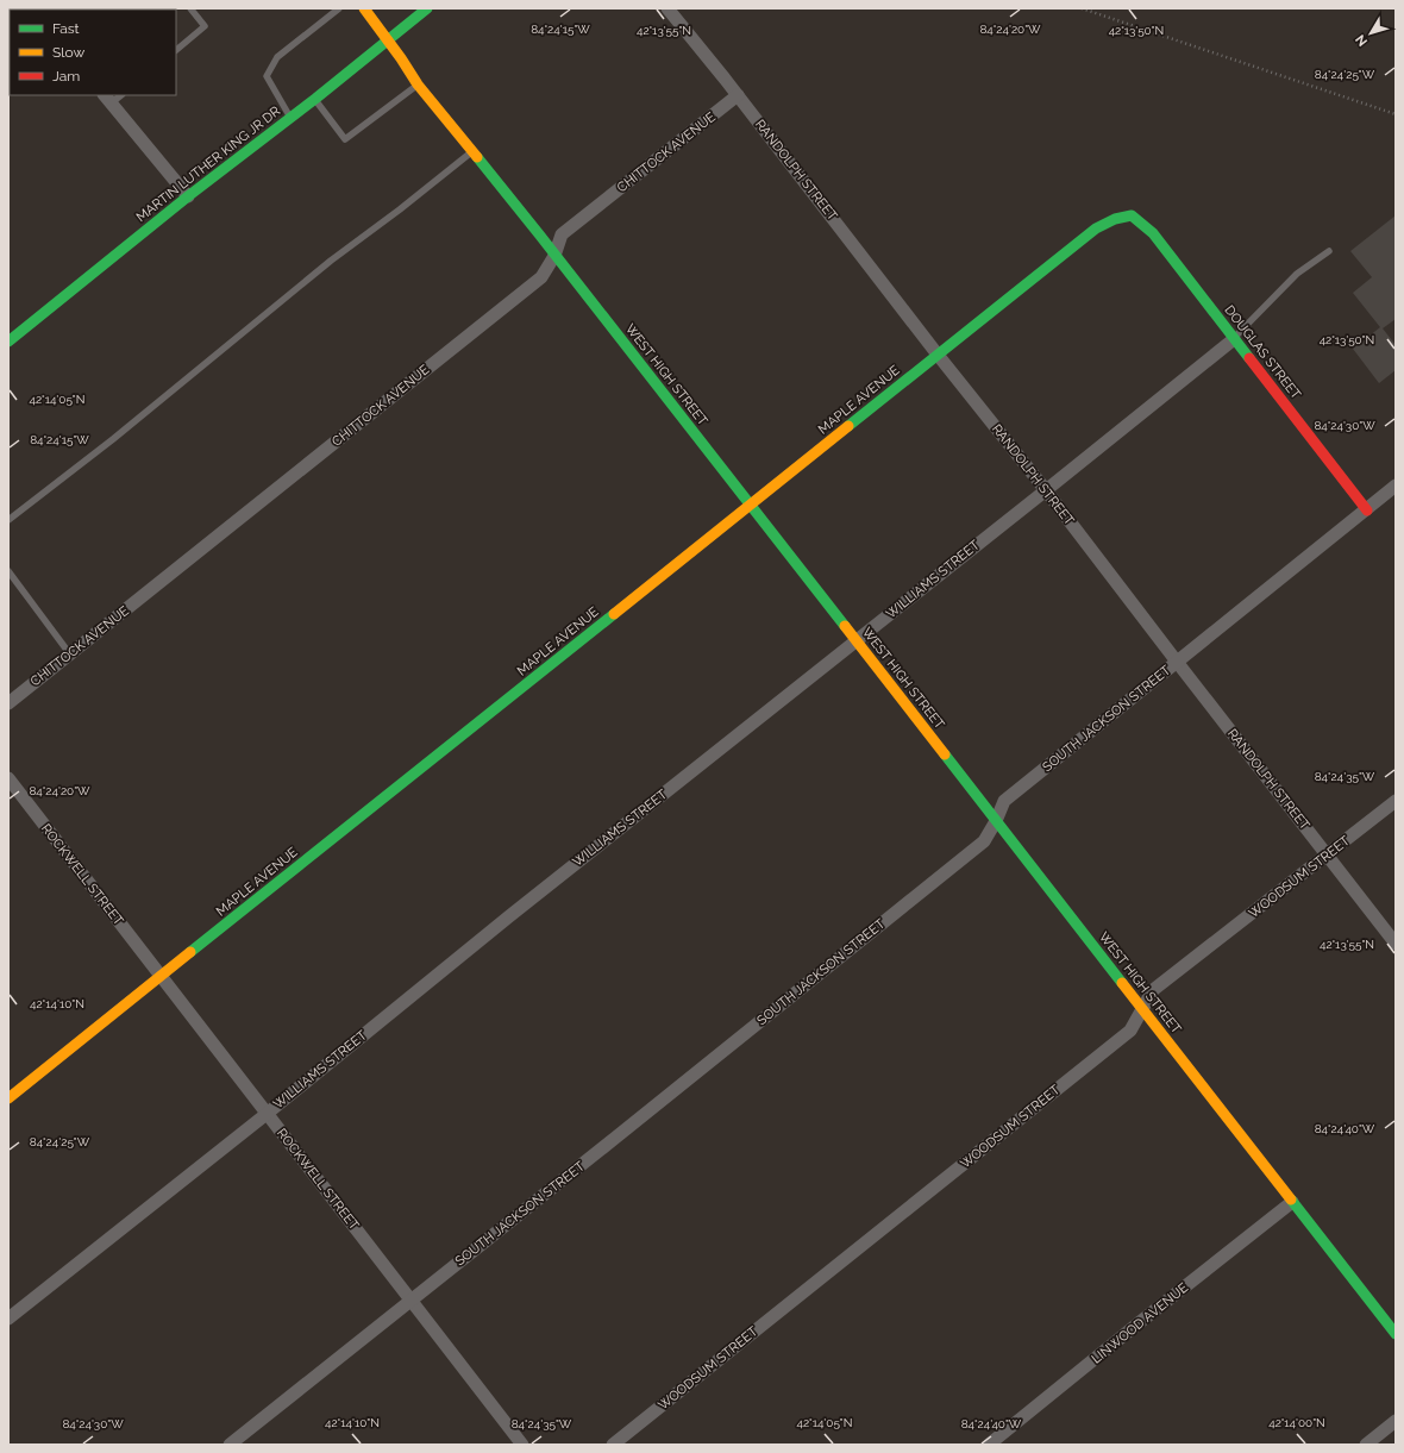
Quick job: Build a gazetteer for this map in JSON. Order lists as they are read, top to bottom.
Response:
{
  "streets": {
    "street": [
      "CHITTOCK AVENUE",
      "MARTIN LUTHER KING JR DR",
      "RANDOLPH STREET",
      "DOUGLAS STREET",
      "WEST HIGH STREET",
      "MAPLE AVENUE",
      "WILLIAMS STREET",
      "SOUTH JACKSON STREET",
      "ROCKWELL STREET",
      "WOODSUM STREET",
      "LINWOOD AVENUE"
    ]
  },
  "crossings": [
    ["CHITTOCK AVENUE", "RANDOLPH STREET"],
    ["CHITTOCK AVENUE", "WEST HIGH STREET"],
    ["MARTIN LUTHER KING JR DR", "WEST HIGH STREET"],
    ["RANDOLPH STREET", "MAPLE AVENUE"],
    ["RANDOLPH STREET", "WILLIAMS STREET"],
    ["RANDOLPH STREET", "SOUTH JACKSON STREET"],
    ["RANDOLPH STREET", "WOODSUM STREET"],
    ["DOUGLAS STREET", "MAPLE AVENUE"],
    ["DOUGLAS STREET", "WILLIAMS STREET"],
    ["DOUGLAS STREET", "SOUTH JACKSON STREET"],
    ["WEST HIGH STREET", "MAPLE AVENUE"],
    ["WEST HIGH STREET", "WILLIAMS STREET"],
    ["WEST HIGH STREET", "SOUTH JACKSON STREET"],
    ["WEST HIGH STREET", "WOODSUM STREET"],
    ["WEST HIGH STREET", "LINWOOD AVENUE"],
    ["MAPLE AVENUE", "ROCKWELL STREET"],
    ["WILLIAMS STREET", "ROCKWELL STREET"],
    ["SOUTH JACKSON STREET", "ROCKWELL STREET"]
  ],
  "legend": ["Fast", "Slow", "Jam"],
  "north": "bottom left",
  "coordinates": [
    "84°24'20\"W",
    "84°24'15\"W",
    "42°13'55\"N",
    "42°13'50\"N",
    "84°24'25\"W",
    "42°14'05\"N",
    "84°24'30\"W",
    "84°24'35\"W",
    "42°14'10\"N",
    "84°24'40\"W",
    "42°14'00\"N"
  ]
}
